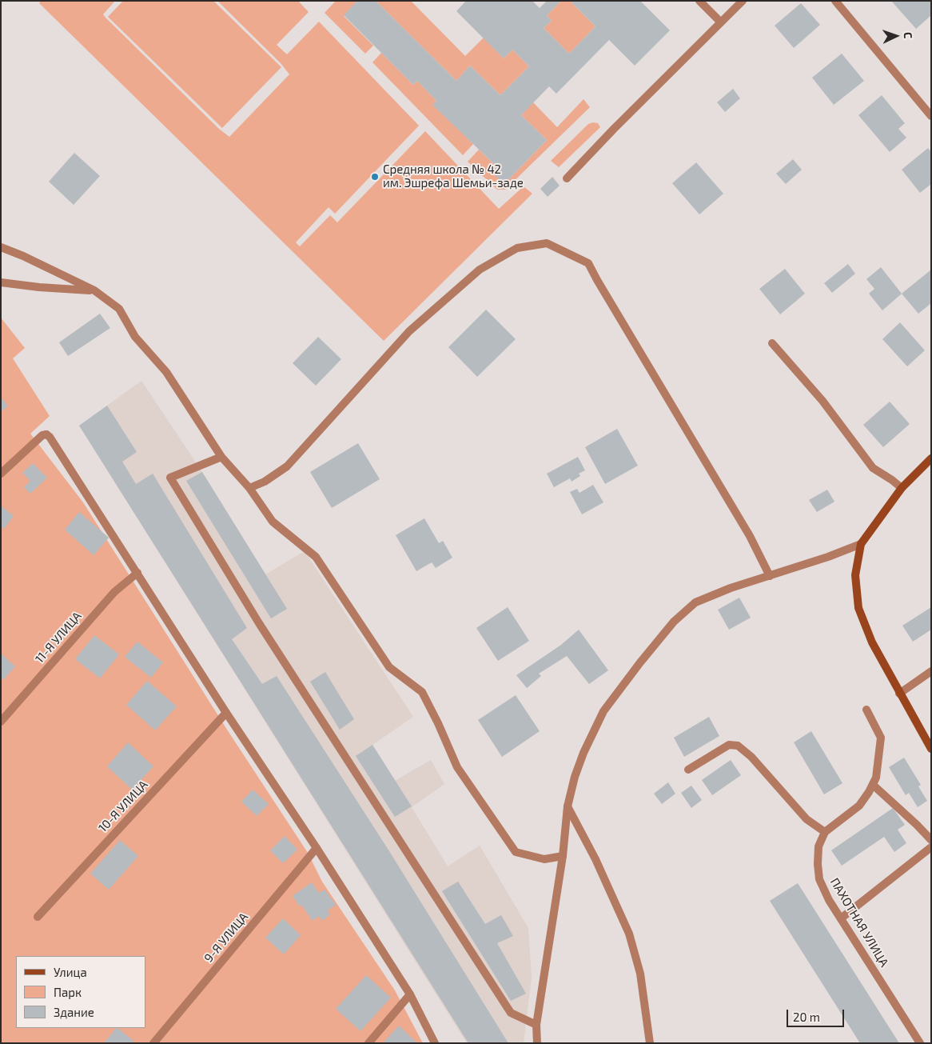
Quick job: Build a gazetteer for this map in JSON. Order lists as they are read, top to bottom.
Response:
{
  "streets": {
    "street": [
      "11-Я УЛИЦА",
      "10-Я УЛИЦА",
      "ПАХОТНАЯ УЛИЦА",
      "9-Я УЛИЦА"
    ]
  },
  "places": ["Средняя школа № 42 им. Эшрефа Шемьи-заде"],
  "legend": ["Улица", "Парк", "Здание"],
  "scale_bar": "20 m",
  "north": "right"
}
